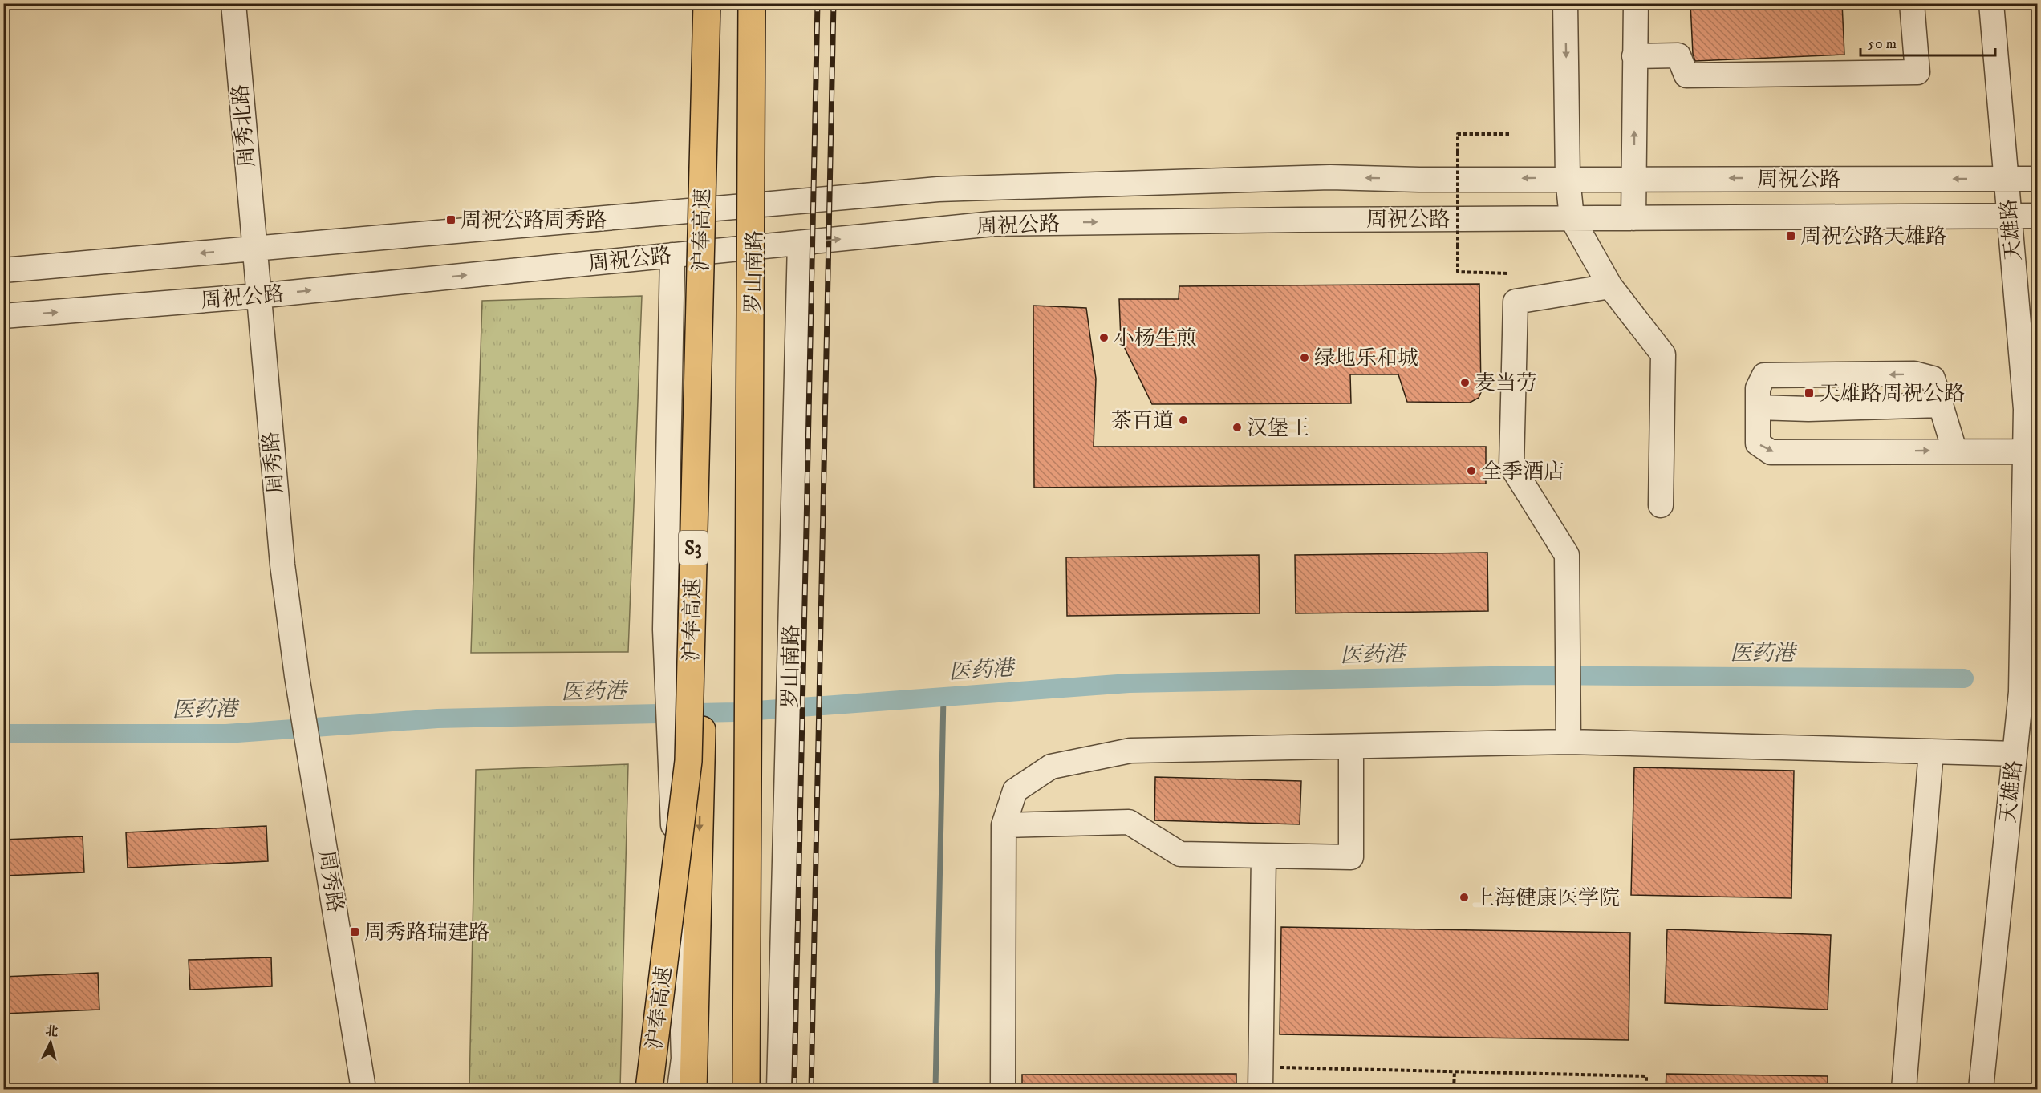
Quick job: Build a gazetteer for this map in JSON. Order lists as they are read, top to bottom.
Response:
{
  "streets": {
    "main road": ["沪奉高速", "罗山南路", "S3"],
    "street": [
      "周秀北路",
      "周祝公路",
      "天雄路",
      "周秀路"
    ]
  },
  "crossings": [
    ["周秀北路", "周祝公路"],
    ["周秀北路", "周秀路"],
    ["周祝公路", "天雄路"],
    ["周祝公路", "罗山南路"],
    ["周祝公路", "周秀路"],
    ["沪奉高速", "罗山南路"]
  ],
  "water": ["医药港"],
  "places": {
    "transit": [
      "周祝公路周秀路",
      "周祝公路天雄路",
      "天雄路周祝公路",
      "周秀路瑞建路"
    ],
    "other": [
      "小杨生煎",
      "绿地乐和城",
      "麦当劳",
      "茶百道",
      "汉堡王",
      "全季酒店",
      "上海健康医学院"
    ]
  },
  "scale_bar": "50 m",
  "north": "top"
}
